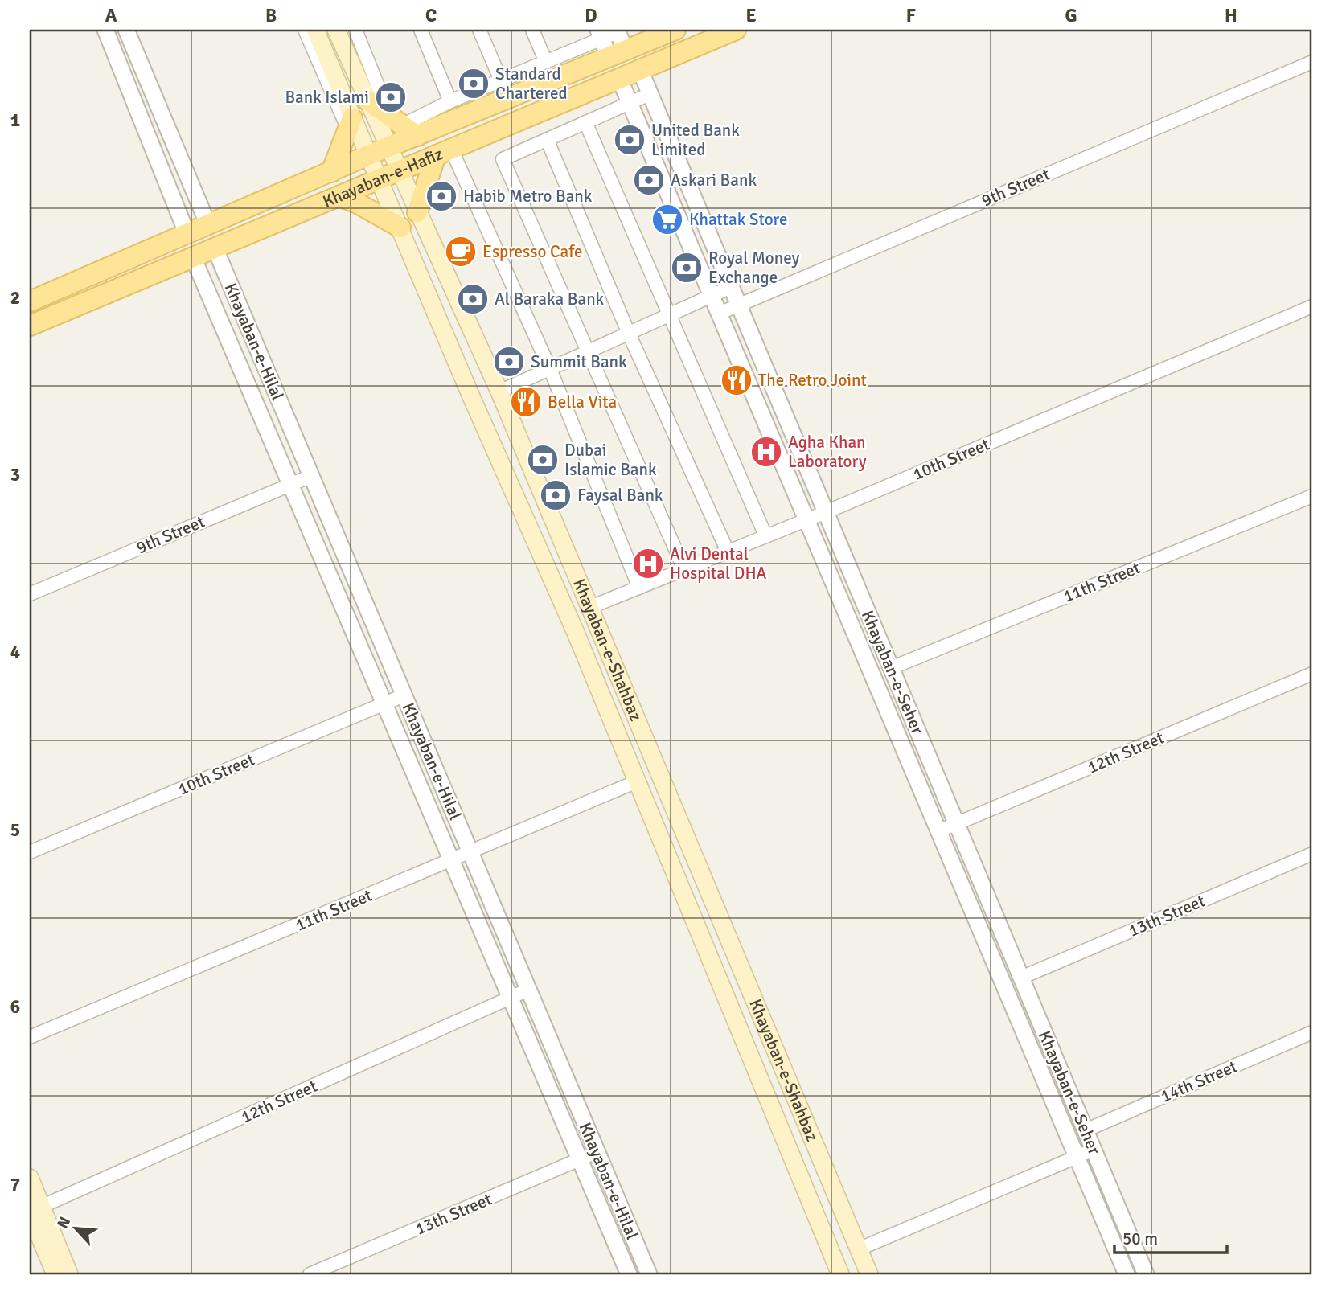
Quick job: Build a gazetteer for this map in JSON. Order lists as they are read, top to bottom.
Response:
{
  "streets": {
    "main road": ["Khayaban-e-Hafiz", "Khayaban-e-Shahbaz"],
    "street": [
      "9th Street",
      "Khayaban-e-Hilal",
      "10th Street",
      "11th Street",
      "Khayaban-e-Seher",
      "12th Street",
      "13th Street",
      "14th Street"
    ]
  },
  "crossings": [
    ["Khayaban-e-Hafiz", "Khayaban-e-Hilal"],
    ["Khayaban-e-Hafiz", "Khayaban-e-Shahbaz"],
    ["Khayaban-e-Hafiz", "Khayaban-e-Seher"],
    ["9th Street", "Khayaban-e-Hilal"],
    ["9th Street", "Khayaban-e-Seher"],
    ["Khayaban-e-Hilal", "10th Street"],
    ["Khayaban-e-Hilal", "11th Street"],
    ["Khayaban-e-Hilal", "12th Street"],
    ["Khayaban-e-Hilal", "13th Street"],
    ["10th Street", "Khayaban-e-Shahbaz"],
    ["10th Street", "Khayaban-e-Seher"],
    ["11th Street", "Khayaban-e-Shahbaz"],
    ["11th Street", "Khayaban-e-Seher"],
    ["Khayaban-e-Seher", "12th Street"],
    ["Khayaban-e-Seher", "13th Street"],
    ["Khayaban-e-Seher", "14th Street"]
  ],
  "places": {
    "bank": [
      "Standard Chartered",
      "Bank Islami",
      "United Bank Limited",
      "Askari Bank",
      "Habib Metro Bank",
      "Royal Money Exchange",
      "Al Baraka Bank",
      "Summit Bank",
      "Dubai Islamic Bank",
      "Faysal Bank"
    ],
    "supermarket": ["Khattak Store"],
    "cafe": ["Espresso Cafe"],
    "restaurant": ["The Retro Joint", "Bella Vita"],
    "hospital": ["Agha Khan Laboratory", "Alvi Dental Hospital DHA"]
  },
  "scale_bar": "50 m",
  "north": "top left",
  "grid": {
    "columns": [
      "A",
      "B",
      "C",
      "D",
      "E",
      "F",
      "G",
      "H"
    ],
    "rows": [
      "1",
      "2",
      "3",
      "4",
      "5",
      "6",
      "7"
    ]
  }
}
